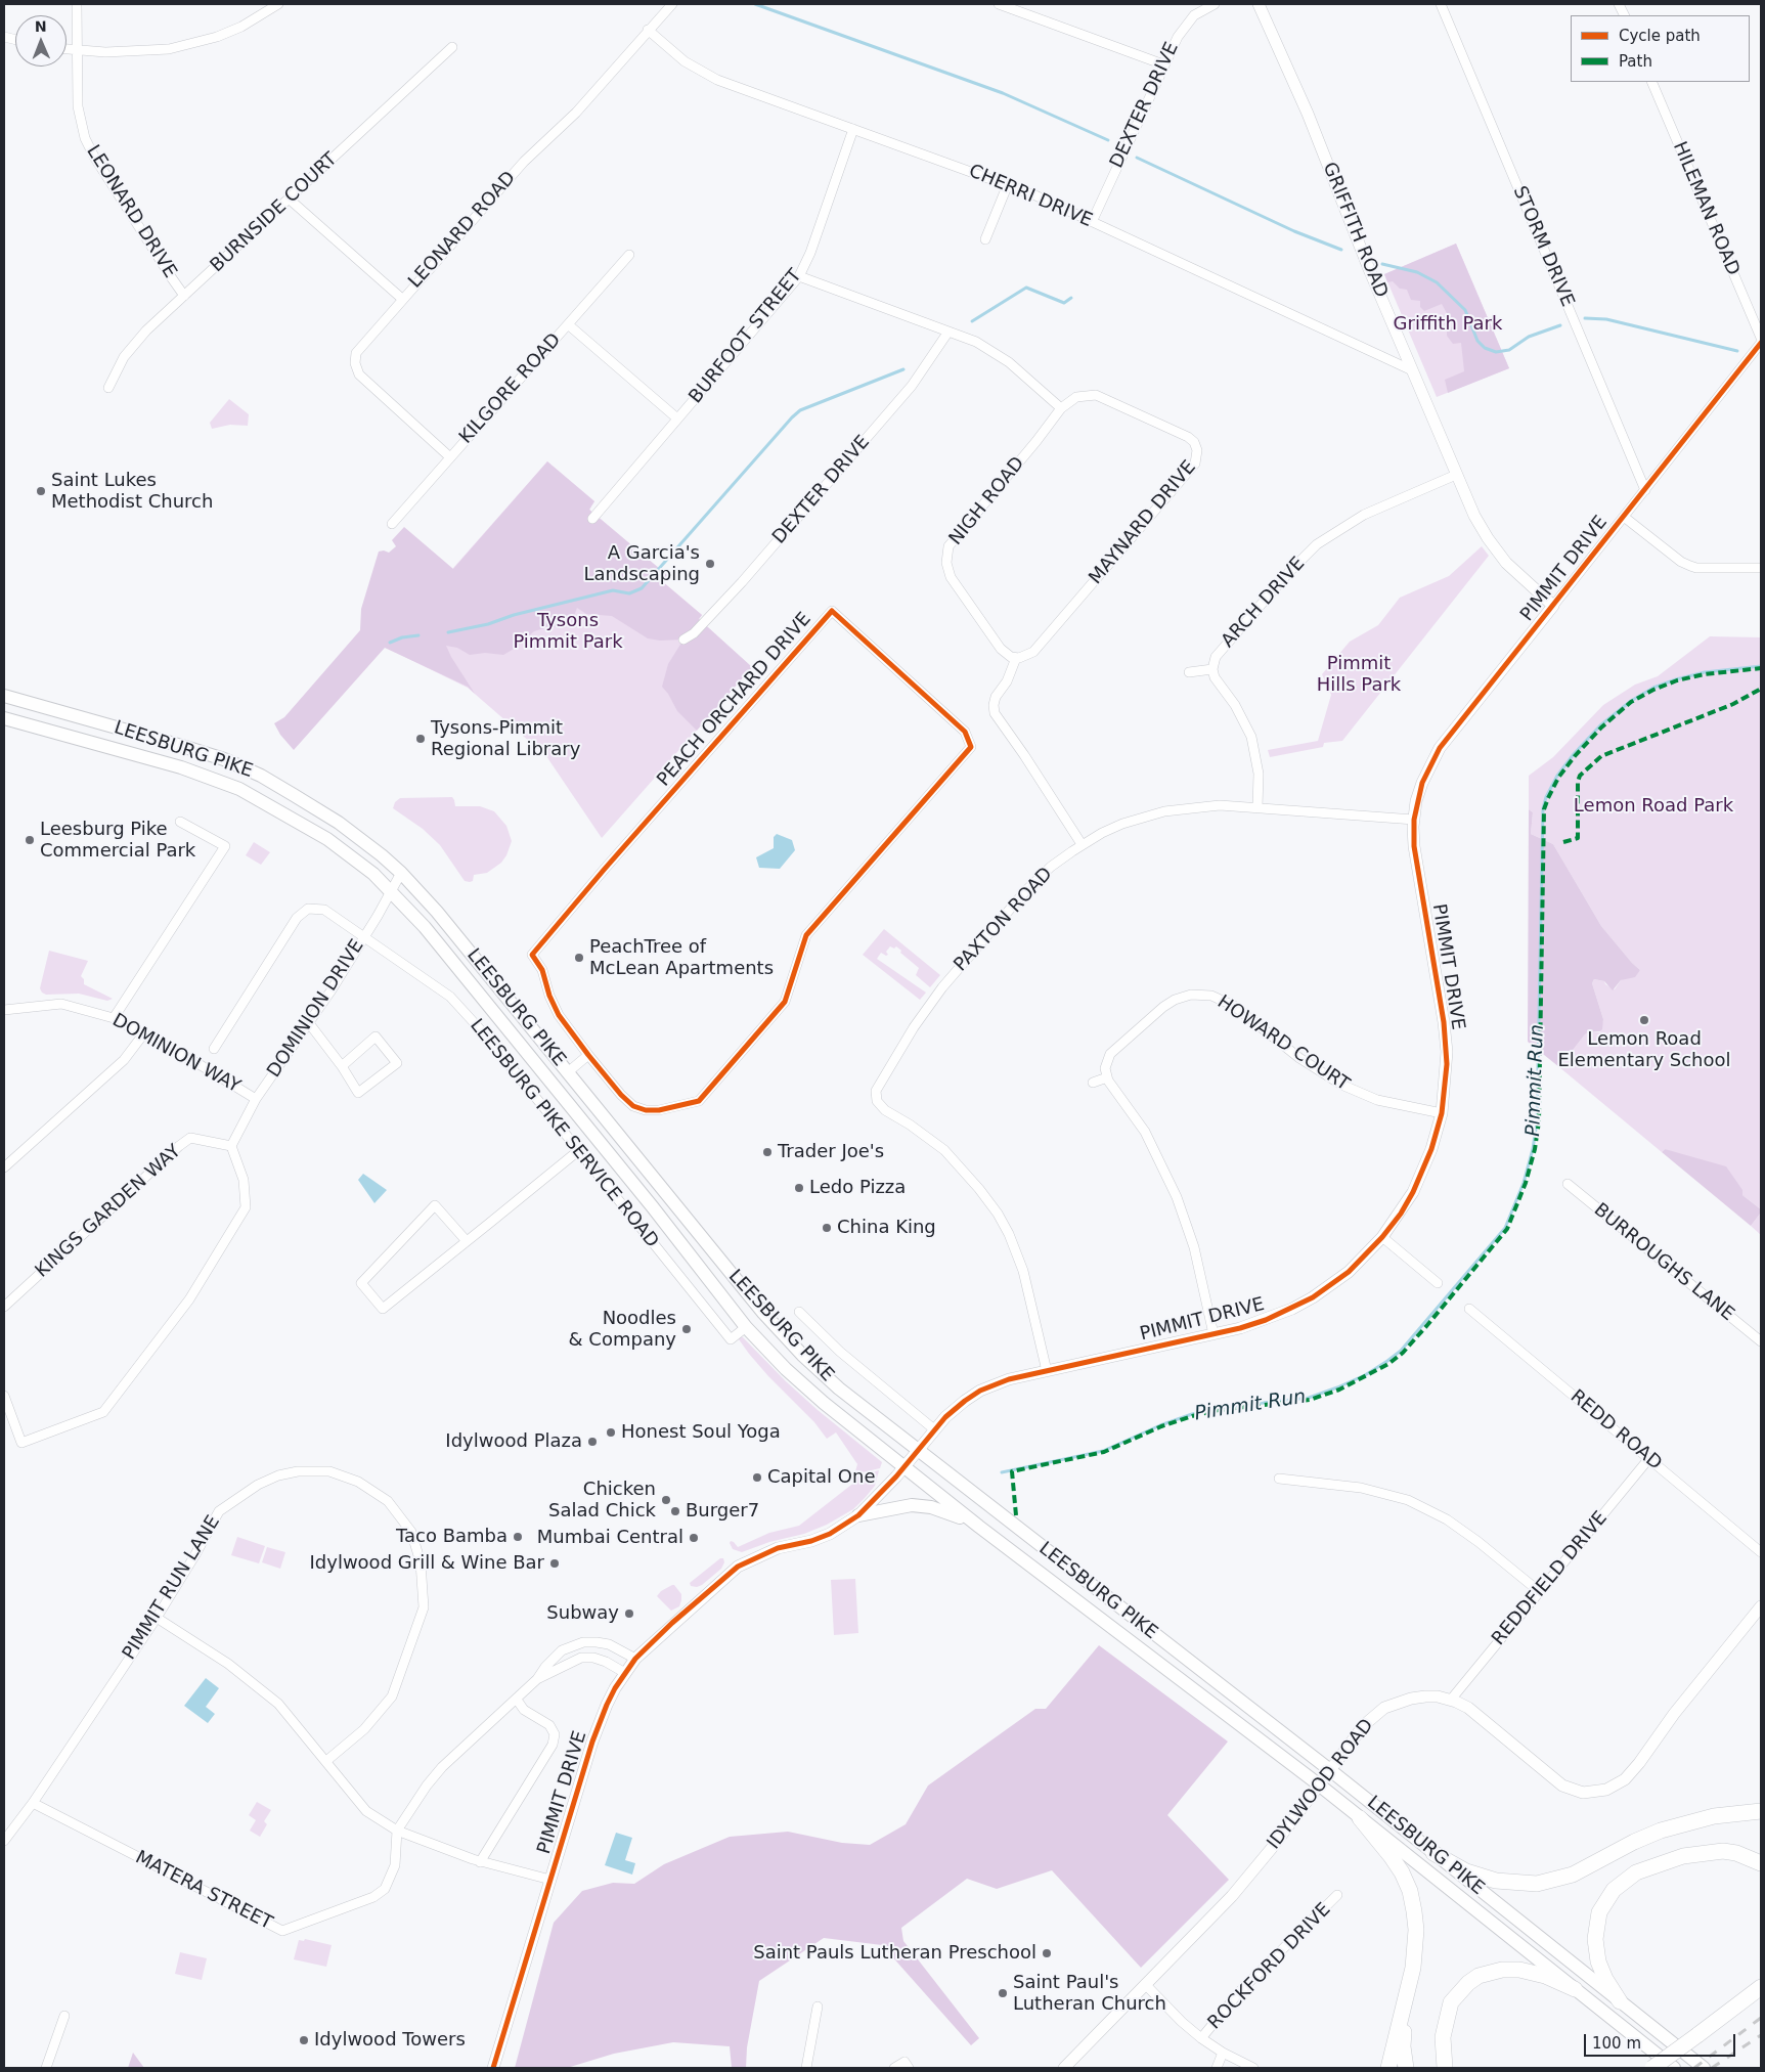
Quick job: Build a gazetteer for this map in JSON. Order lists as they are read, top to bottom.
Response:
{
  "streets": {
    "main road": ["LEESBURG PIKE"],
    "street": [
      "DEXTER DRIVE",
      "CHERRI DRIVE",
      "HILEMAN ROAD",
      "LEONARD DRIVE",
      "BURNSIDE COURT",
      "LEONARD ROAD",
      "GRIFFITH ROAD",
      "STORM DRIVE",
      "BURFOOT STREET",
      "KILGORE ROAD",
      "NIGH ROAD",
      "MAYNARD DRIVE",
      "PIMMIT DRIVE",
      "ARCH DRIVE",
      "PEACH ORCHARD DRIVE",
      "PAXTON ROAD",
      "DOMINION DRIVE",
      "HOWARD COURT",
      "DOMINION WAY",
      "LEESBURG PIKE SERVICE ROAD",
      "KINGS GARDEN WAY",
      "BURROUGHS LANE",
      "REDD ROAD",
      "REDDFIELD DRIVE",
      "PIMMIT RUN LANE",
      "IDYLWOOD ROAD",
      "MATERA STREET",
      "ROCKFORD DRIVE"
    ]
  },
  "crossings": [
    ["DEXTER DRIVE", "CHERRI DRIVE"],
    ["CHERRI DRIVE", "LEONARD ROAD"],
    ["CHERRI DRIVE", "GRIFFITH ROAD"],
    ["CHERRI DRIVE", "BURFOOT STREET"],
    ["LEONARD DRIVE", "BURNSIDE COURT"],
    ["LEONARD ROAD", "KILGORE ROAD"],
    ["GRIFFITH ROAD", "PIMMIT DRIVE"],
    ["GRIFFITH ROAD", "ARCH DRIVE"],
    ["STORM DRIVE", "PIMMIT DRIVE"],
    ["NIGH ROAD", "MAYNARD DRIVE"],
    ["PIMMIT DRIVE", "LEESBURG PIKE"],
    ["PIMMIT DRIVE", "PAXTON ROAD"],
    ["PIMMIT DRIVE", "HOWARD COURT"],
    ["LEESBURG PIKE", "DOMINION DRIVE"],
    ["LEESBURG PIKE", "LEESBURG PIKE SERVICE ROAD"],
    ["LEESBURG PIKE", "IDYLWOOD ROAD"],
    ["DOMINION DRIVE", "DOMINION WAY"],
    ["DOMINION DRIVE", "LEESBURG PIKE SERVICE ROAD"],
    ["DOMINION DRIVE", "KINGS GARDEN WAY"],
    ["REDD ROAD", "REDDFIELD DRIVE"],
    ["REDDFIELD DRIVE", "IDYLWOOD ROAD"],
    ["PIMMIT RUN LANE", "MATERA STREET"]
  ],
  "water": ["Pimmit Run"],
  "parks": [
    "Griffith Park",
    "Tysons Pimmit Park",
    "Pimmit Hills Park",
    "Lemon Road Park"
  ],
  "places": [
    "Saint Lukes Methodist Church",
    "A Garcia's Landscaping",
    "Tysons-Pimmit Regional Library",
    "Leesburg Pike Commercial Park",
    "PeachTree of McLean Apartments",
    "Lemon Road Elementary School",
    "Trader Joe's",
    "Ledo Pizza",
    "China King",
    "Noodles & Company",
    "Honest Soul Yoga",
    "Idylwood Plaza",
    "Capital One",
    "Chicken Salad Chick",
    "Burger7",
    "Taco Bamba",
    "Mumbai Central",
    "Idylwood Grill & Wine Bar",
    "Subway",
    "Saint Pauls Lutheran Preschool",
    "Saint Paul's Lutheran Church",
    "Idylwood Towers"
  ],
  "legend": ["Cycle path", "Path"],
  "scale_bar": "100 m",
  "north": "top"
}
